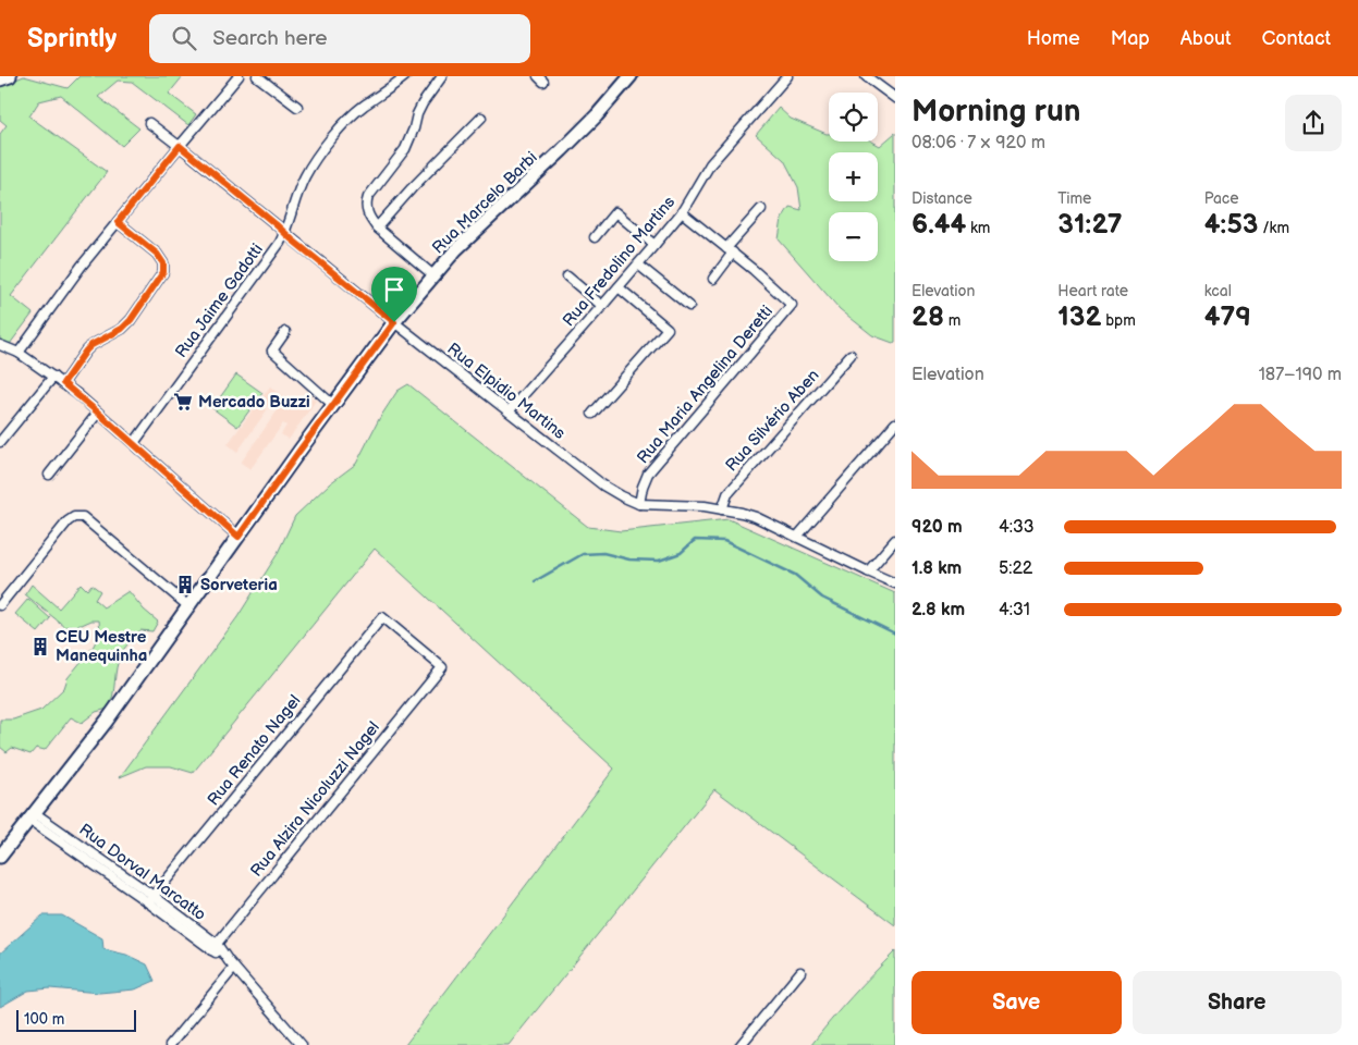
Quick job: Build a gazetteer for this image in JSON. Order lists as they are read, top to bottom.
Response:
{
  "streets": {
    "street": [
      "Rua Marcelo Barbi",
      "Rua Fredolino Martins",
      "Rua Jaime Gadotti",
      "Rua Maria Angelina Deretti",
      "Rua Elpidio Martins",
      "Rua Silvério Aben",
      "Rua Renato Nagel",
      "Rua Alzira Nicoluzzi Nagel",
      "Rua Dorval Marcatto"
    ]
  },
  "crossings": [
    ["Rua Marcelo Barbi", "Rua Elpidio Martins"],
    ["Rua Marcelo Barbi", "Rua Dorval Marcatto"],
    ["Rua Fredolino Martins", "Rua Elpidio Martins"],
    ["Rua Jaime Gadotti", "Rua Elpidio Martins"],
    ["Rua Maria Angelina Deretti", "Rua Elpidio Martins"],
    ["Rua Elpidio Martins", "Rua Silvério Aben"],
    ["Rua Renato Nagel", "Rua Alzira Nicoluzzi Nagel"],
    ["Rua Renato Nagel", "Rua Dorval Marcatto"],
    ["Rua Alzira Nicoluzzi Nagel", "Rua Dorval Marcatto"]
  ],
  "places": {
    "supermarket": ["Mercado Buzzi"],
    "building": ["Sorveteria", "CEU Mestre Manequinha"]
  },
  "scale_bar": "100 m",
  "page": {
    "header": "Sprintly",
    "search": "Search here",
    "nav": [
      "Home",
      "Map",
      "About",
      "Contact"
    ],
    "heading": ["Morning run", "08:06 · 7 × 920 m"],
    "map_buttons": ["+", "−"],
    "stats": [
      ["Distance", "6.44 km"],
      ["Time", "31:27"],
      ["Pace", "4:53 /km"],
      ["Elevation", "28 m"],
      ["Heart rate", "132 bpm"],
      ["kcal", "479"]
    ],
    "chart": ["Elevation", "187–190 m"],
    "list": [
      {
        "name": "920 m",
        "note": "4:33"
      },
      {
        "name": "1.8 km",
        "note": "5:22"
      },
      {
        "name": "2.8 km",
        "note": "4:31"
      }
    ],
    "buttons": ["Save", "Share"],
    "scale": "100 m"
  }
}
